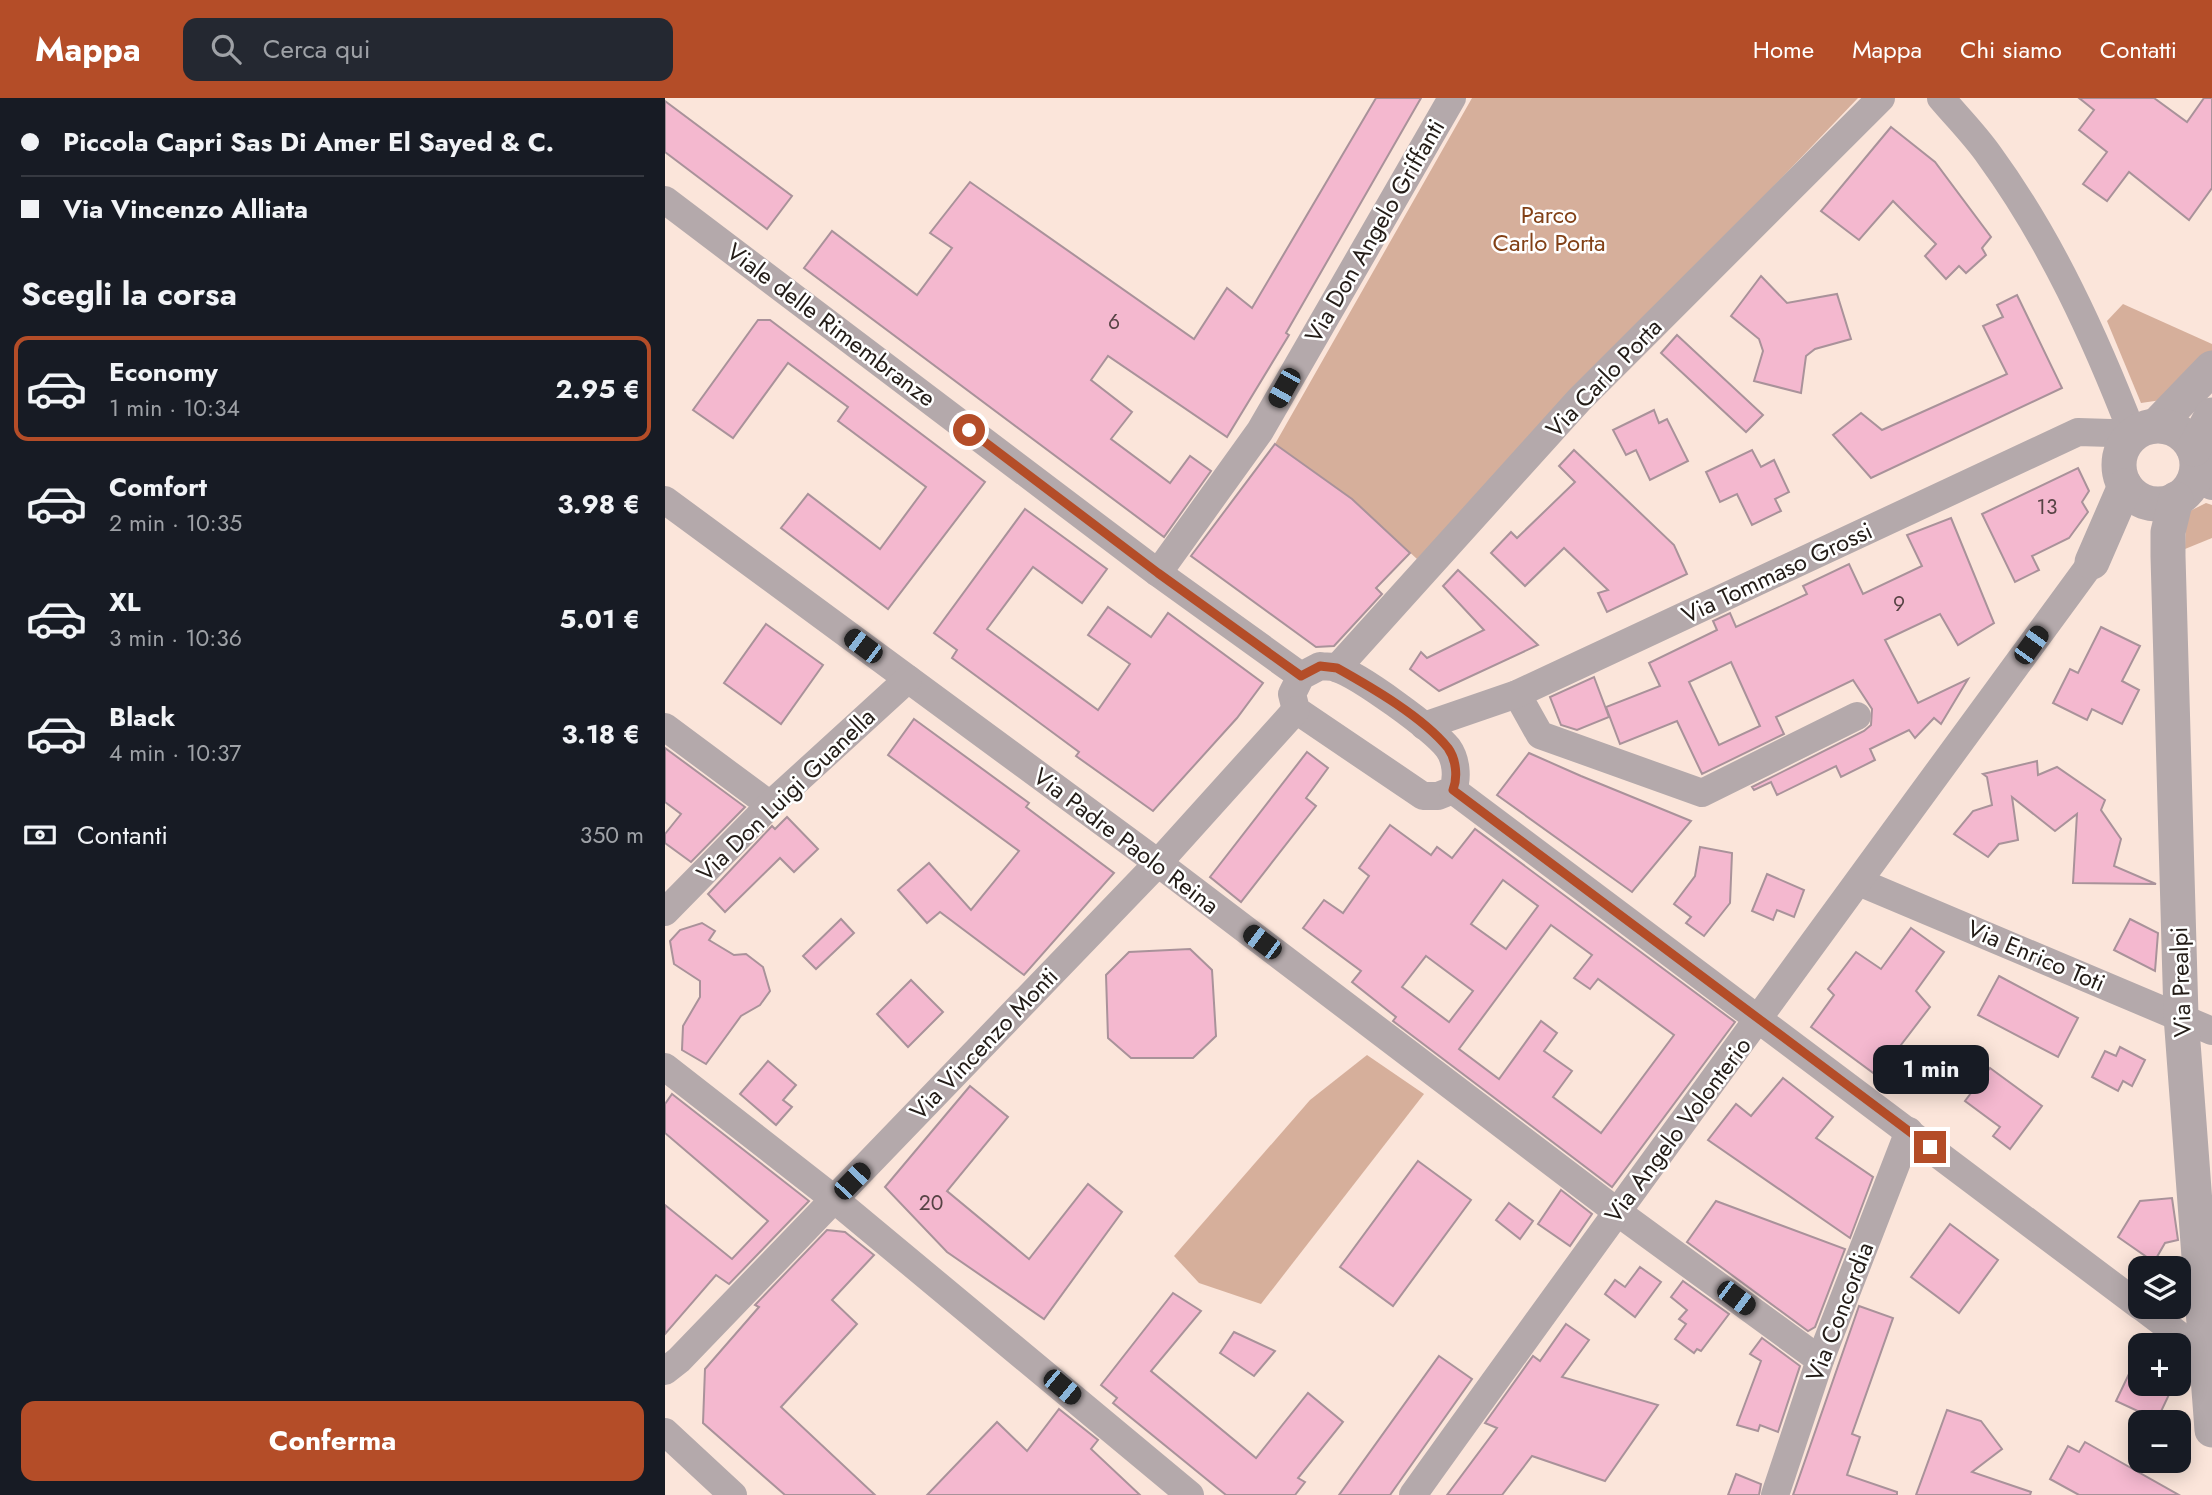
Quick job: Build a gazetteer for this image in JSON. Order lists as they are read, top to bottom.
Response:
{
  "streets": {
    "street": [
      "Via Don Angelo Griffanti",
      "Viale delle Rimembranze",
      "Via Carlo Porta",
      "Via Tommaso Grossi",
      "Via Don Luigi Guanella",
      "Via Padre Paolo Reina",
      "Via Enrico Toti",
      "Via Prealpi",
      "Via Vincenzo Monti",
      "Via Angelo Volonterio",
      "Via Concordia"
    ]
  },
  "crossings": [
    ["Via Don Angelo Griffanti", "Viale delle Rimembranze"],
    ["Via Tommaso Grossi", "Via Prealpi"],
    ["Via Don Luigi Guanella", "Via Padre Paolo Reina"],
    ["Via Padre Paolo Reina", "Via Vincenzo Monti"],
    ["Via Padre Paolo Reina", "Via Angelo Volonterio"],
    ["Via Padre Paolo Reina", "Via Concordia"],
    ["Via Enrico Toti", "Via Prealpi"],
    ["Via Enrico Toti", "Via Angelo Volonterio"],
    ["Via Prealpi", "Via Angelo Volonterio"]
  ],
  "parks": ["Parco Carlo Porta"],
  "house_numbers": [
    "6",
    "13",
    "9",
    "20"
  ],
  "page": {
    "header": "Mappa",
    "search": "Cerca qui",
    "nav": [
      "Home",
      "Mappa",
      "Chi siamo",
      "Contatti"
    ],
    "banner": ["Piccola Capri Sas Di Amer El Sayed & C.", "Via Vincenzo Alliata"],
    "heading": "Scegli la corsa",
    "list": [
      {
        "name": "Economy",
        "note": "1 min · 10:34",
        "value": "2.95 €"
      },
      {
        "name": "Comfort",
        "note": "2 min · 10:35",
        "value": "3.98 €"
      },
      {
        "name": "XL",
        "note": "3 min · 10:36",
        "value": "5.01 €"
      },
      {
        "name": "Black",
        "note": "4 min · 10:37",
        "value": "3.18 €"
      }
    ],
    "pay": ["Contanti", "350 m"],
    "bubble": "1 min",
    "map_buttons": ["+", "−"],
    "buttons": "Conferma"
  }
}
